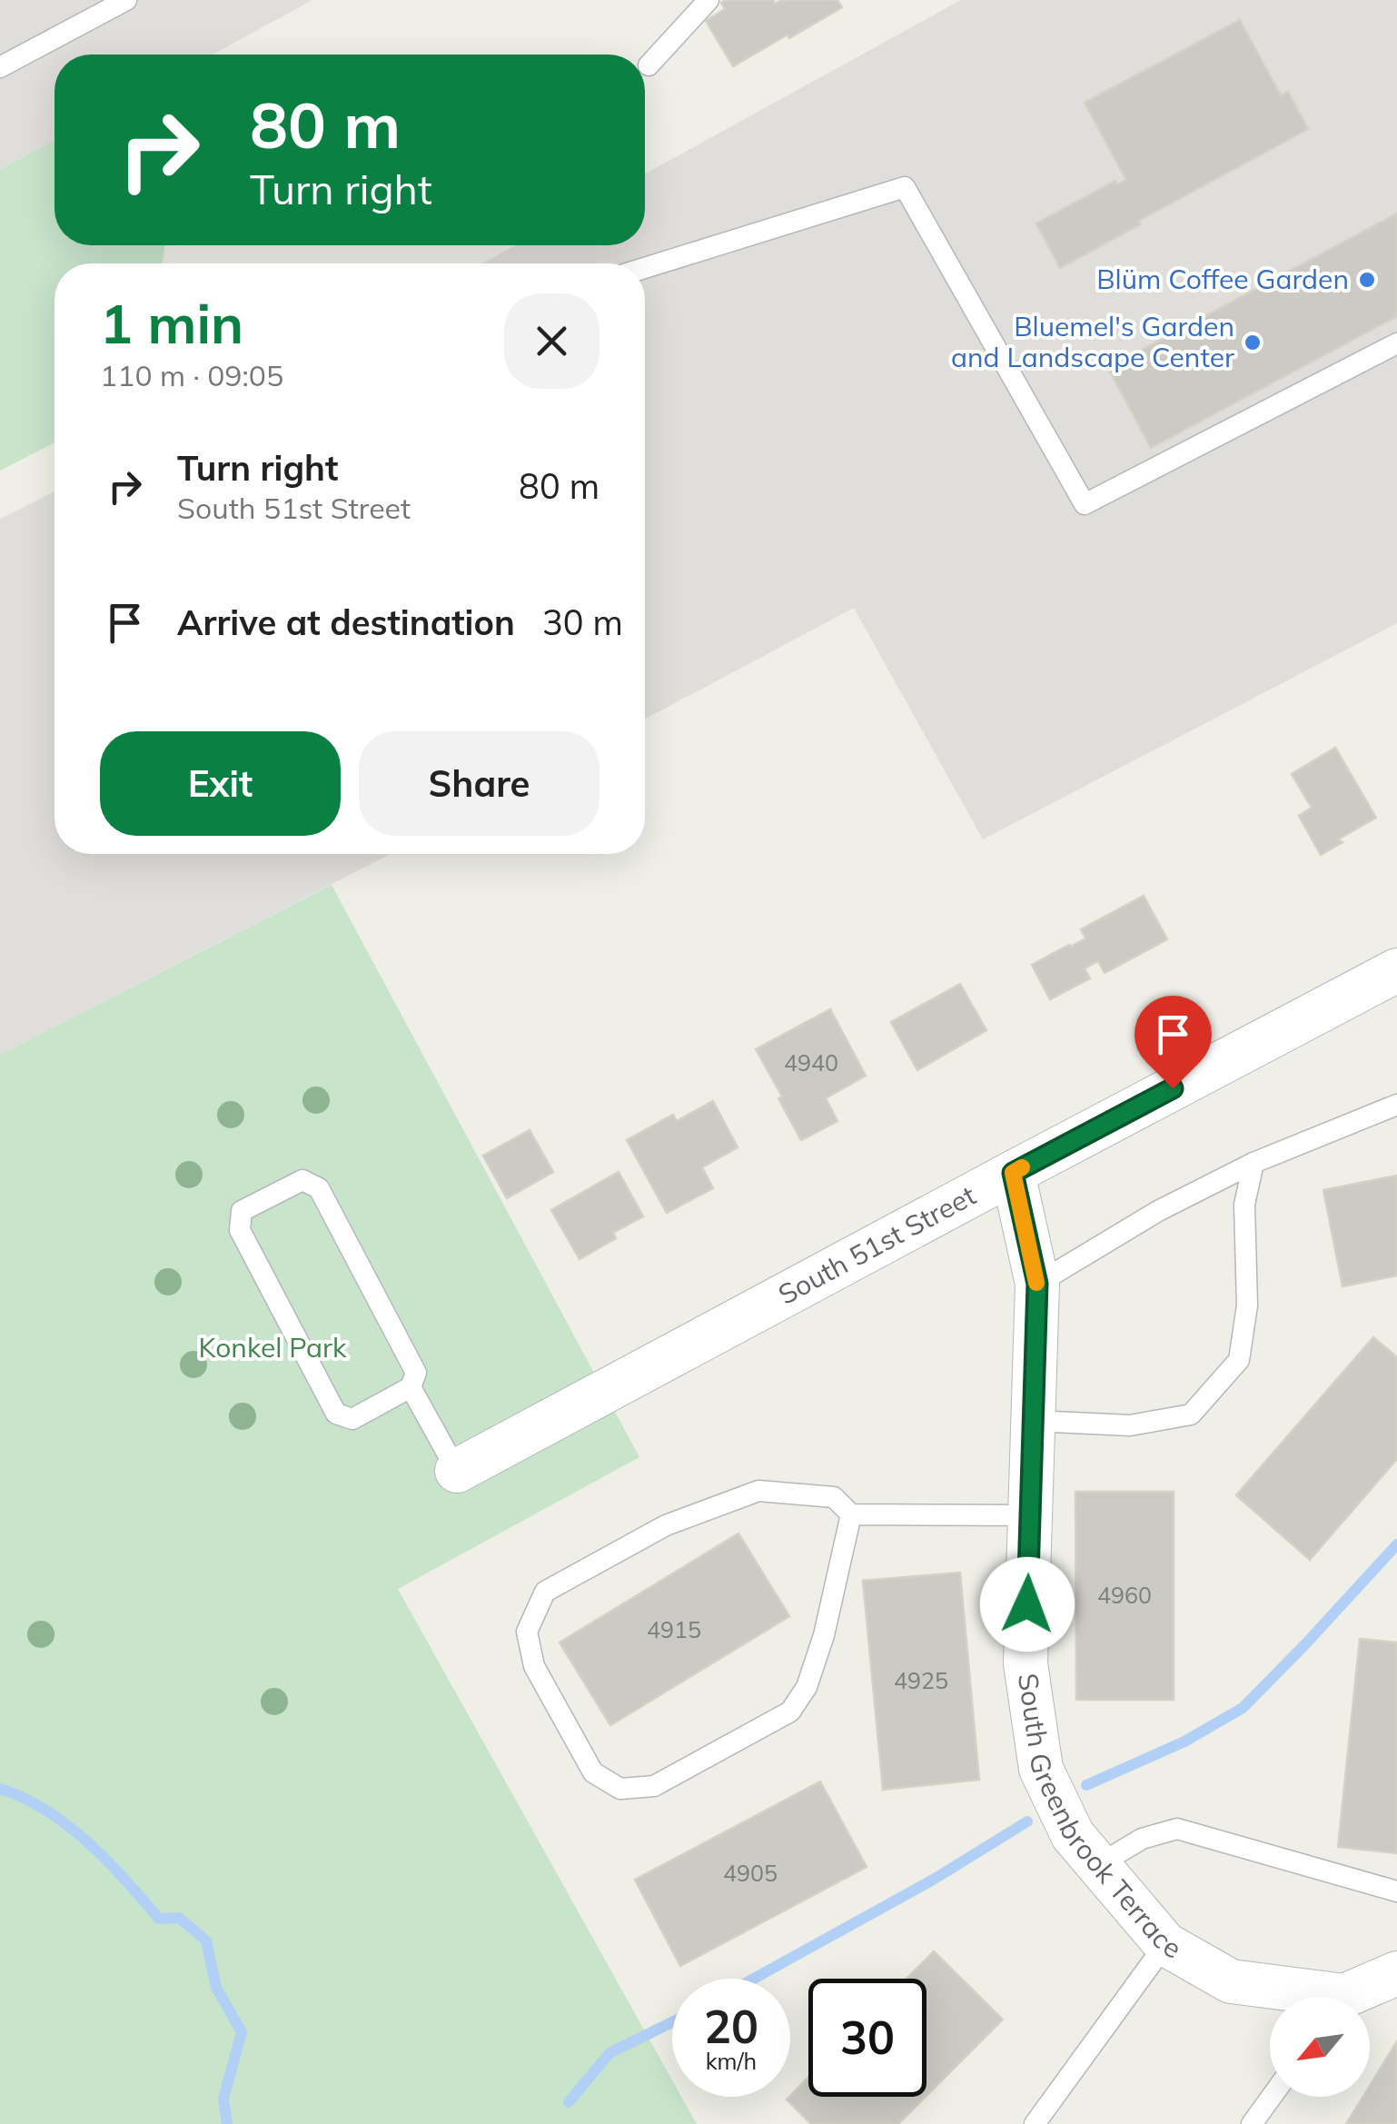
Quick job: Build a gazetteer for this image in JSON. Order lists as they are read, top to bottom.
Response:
{
  "streets": {
    "street": ["South 51st Street", "South Greenbrook Terrace"]
  },
  "crossings": [
    ["South 51st Street", "South Greenbrook Terrace"]
  ],
  "parks": ["Konkel Park"],
  "places": ["Blüm Coffee Garden", "Bluemel's Garden and Landscape Center"],
  "house_numbers": [
    "4940",
    "4960",
    "4915",
    "4925",
    "4905"
  ],
  "north": "bottom left",
  "page": {
    "turn": ["80 m", "Turn right"],
    "heading": ["1 min", "110 m · 09:05"],
    "list": [
      {
        "name": "Turn right",
        "note": "South 51st Street",
        "value": "80 m"
      },
      {
        "name": "Arrive at destination",
        "value": "30 m"
      }
    ],
    "buttons": ["Exit", "Share"],
    "speed": "20 km/h",
    "limit": "30"
  }
}
